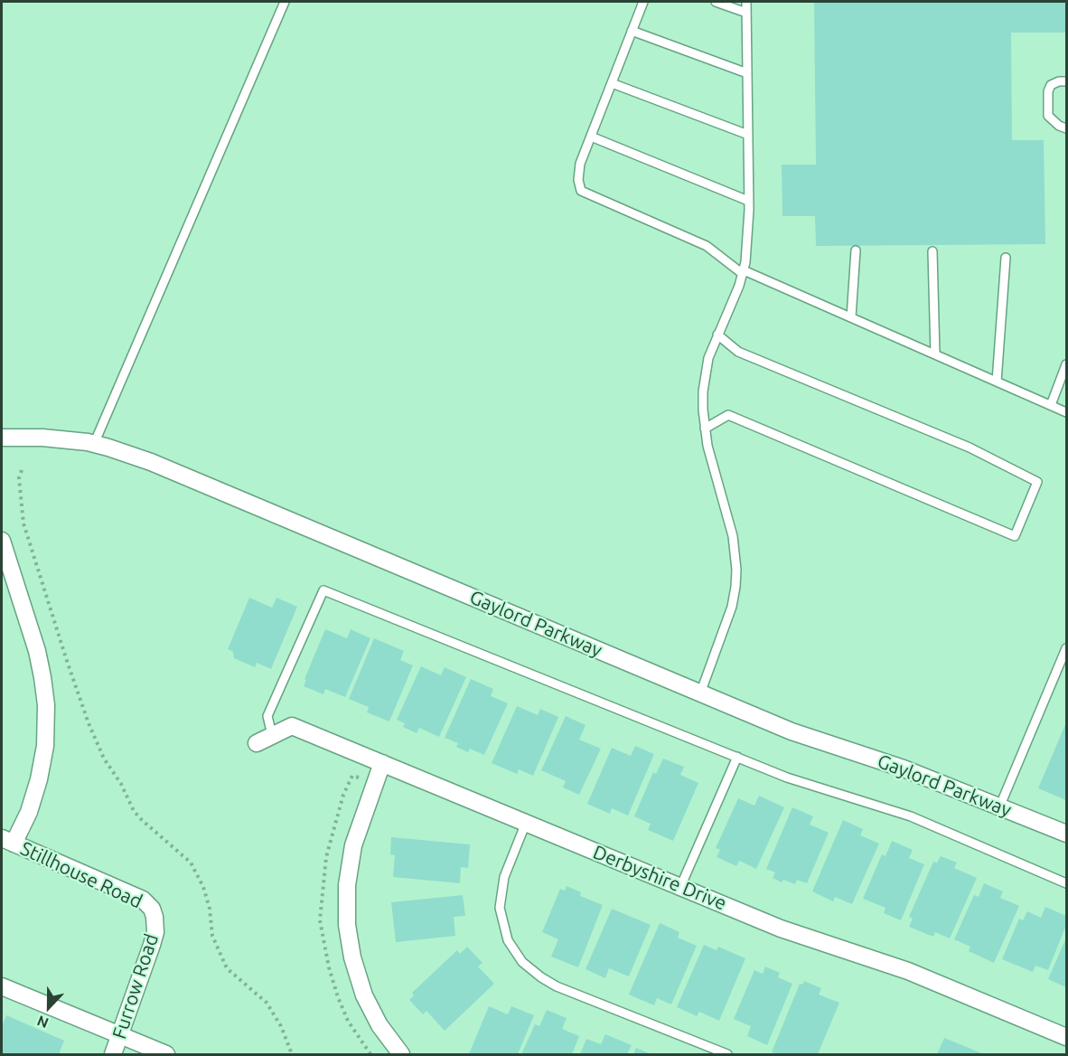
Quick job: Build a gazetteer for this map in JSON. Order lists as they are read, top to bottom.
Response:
{
  "streets": {
    "street": [
      "Gaylord Parkway",
      "Stillhouse Road",
      "Derbyshire Drive",
      "Furrow Road"
    ]
  },
  "crossings": [
    ["Stillhouse Road", "Furrow Road"]
  ],
  "north": "bottom"
}
